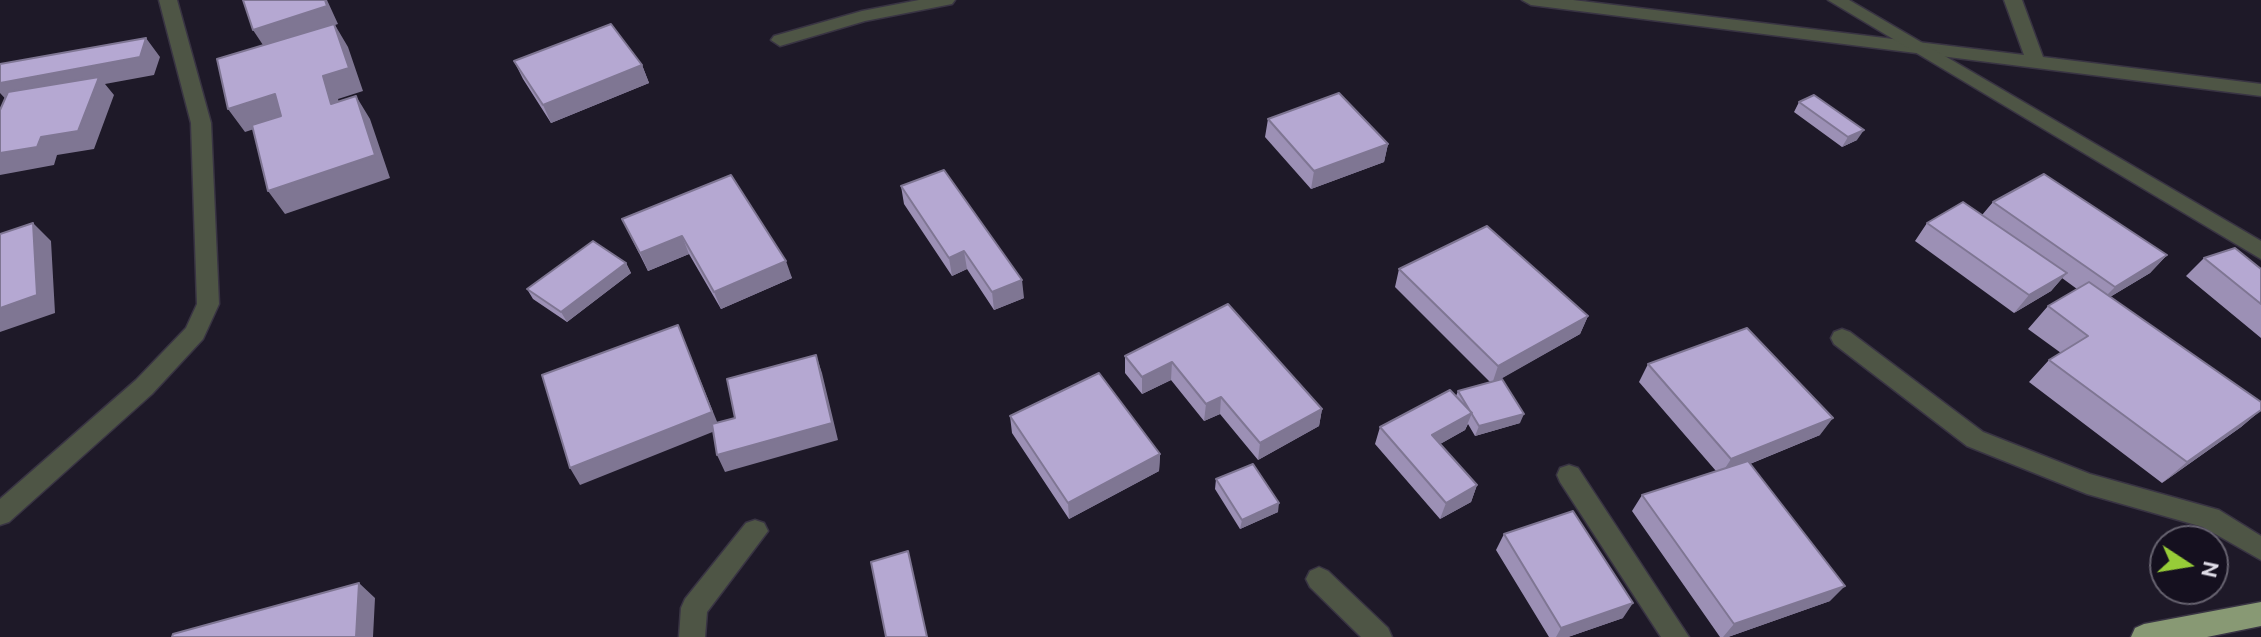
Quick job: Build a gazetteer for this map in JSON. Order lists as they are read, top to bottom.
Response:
{
  "north": "right"
}
